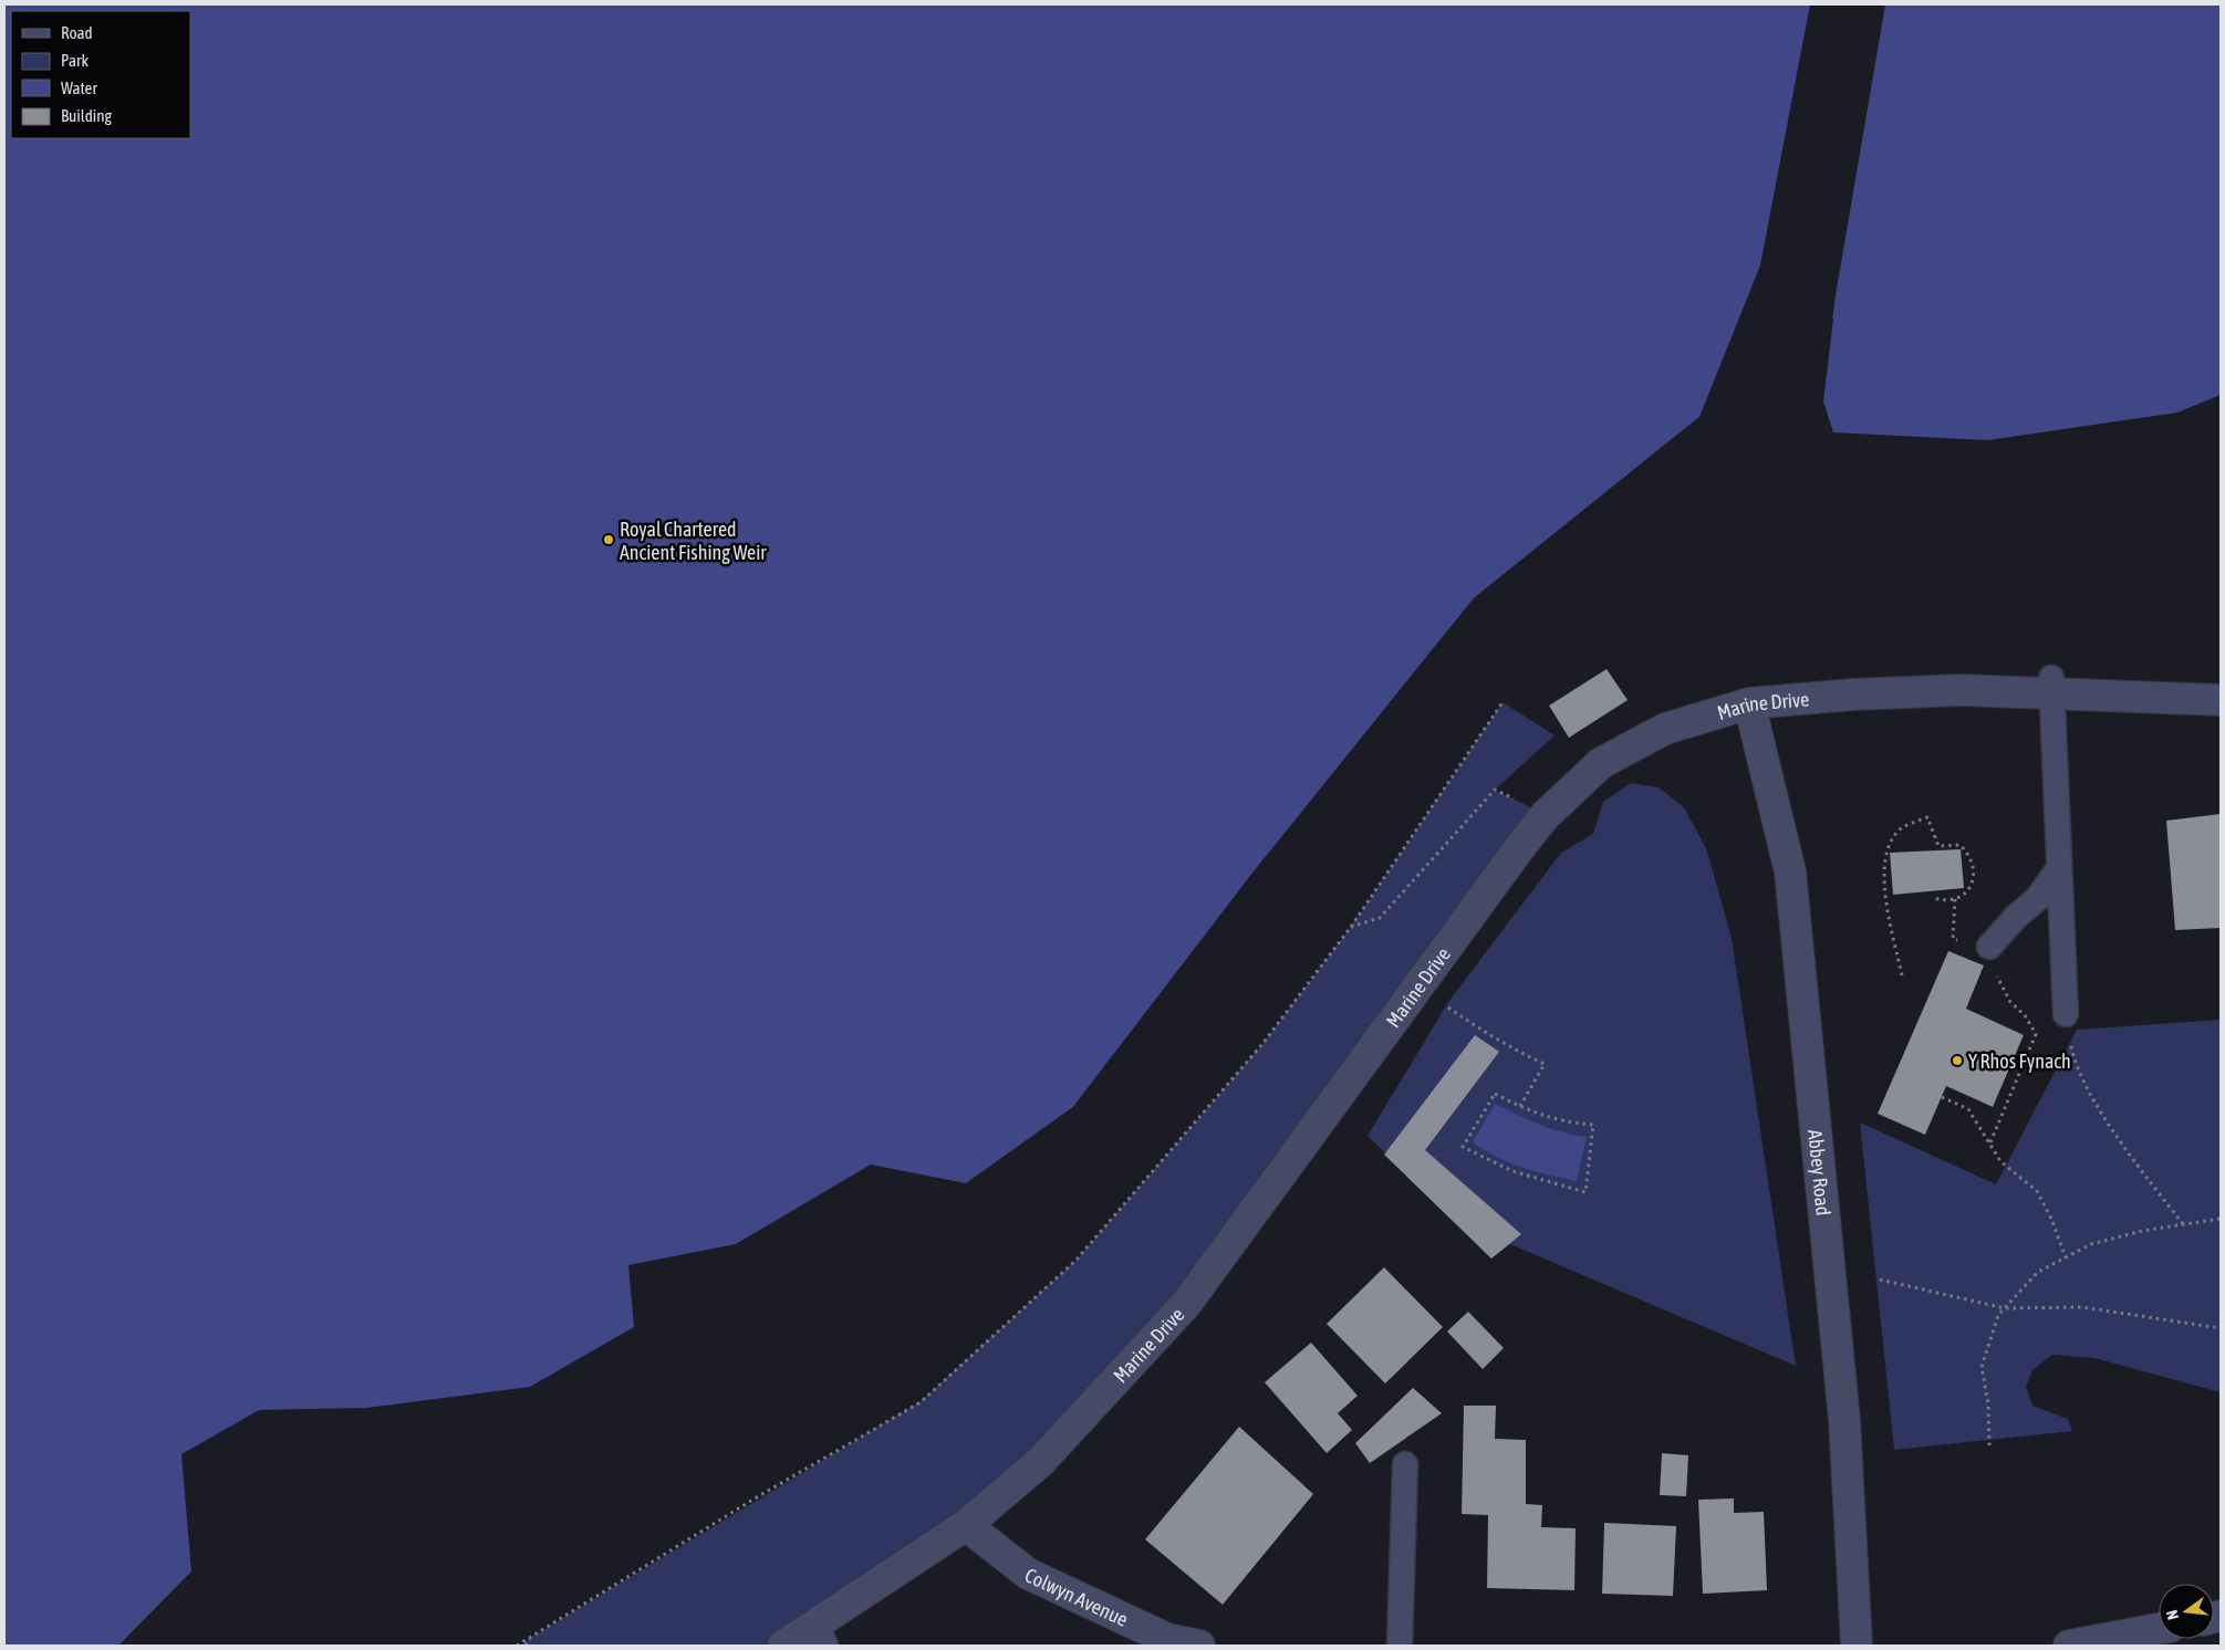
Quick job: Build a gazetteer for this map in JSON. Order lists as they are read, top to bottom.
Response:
{
  "streets": {
    "street": ["Marine Drive", "Abbey Road", "Colwyn Avenue"]
  },
  "crossings": [
    ["Marine Drive", "Abbey Road"],
    ["Marine Drive", "Colwyn Avenue"]
  ],
  "places": ["Royal Chartered Ancient Fishing Weir", "Y Rhos Fynach"],
  "legend": [
    "Road",
    "Park",
    "Water",
    "Building"
  ],
  "north": "left"
}
